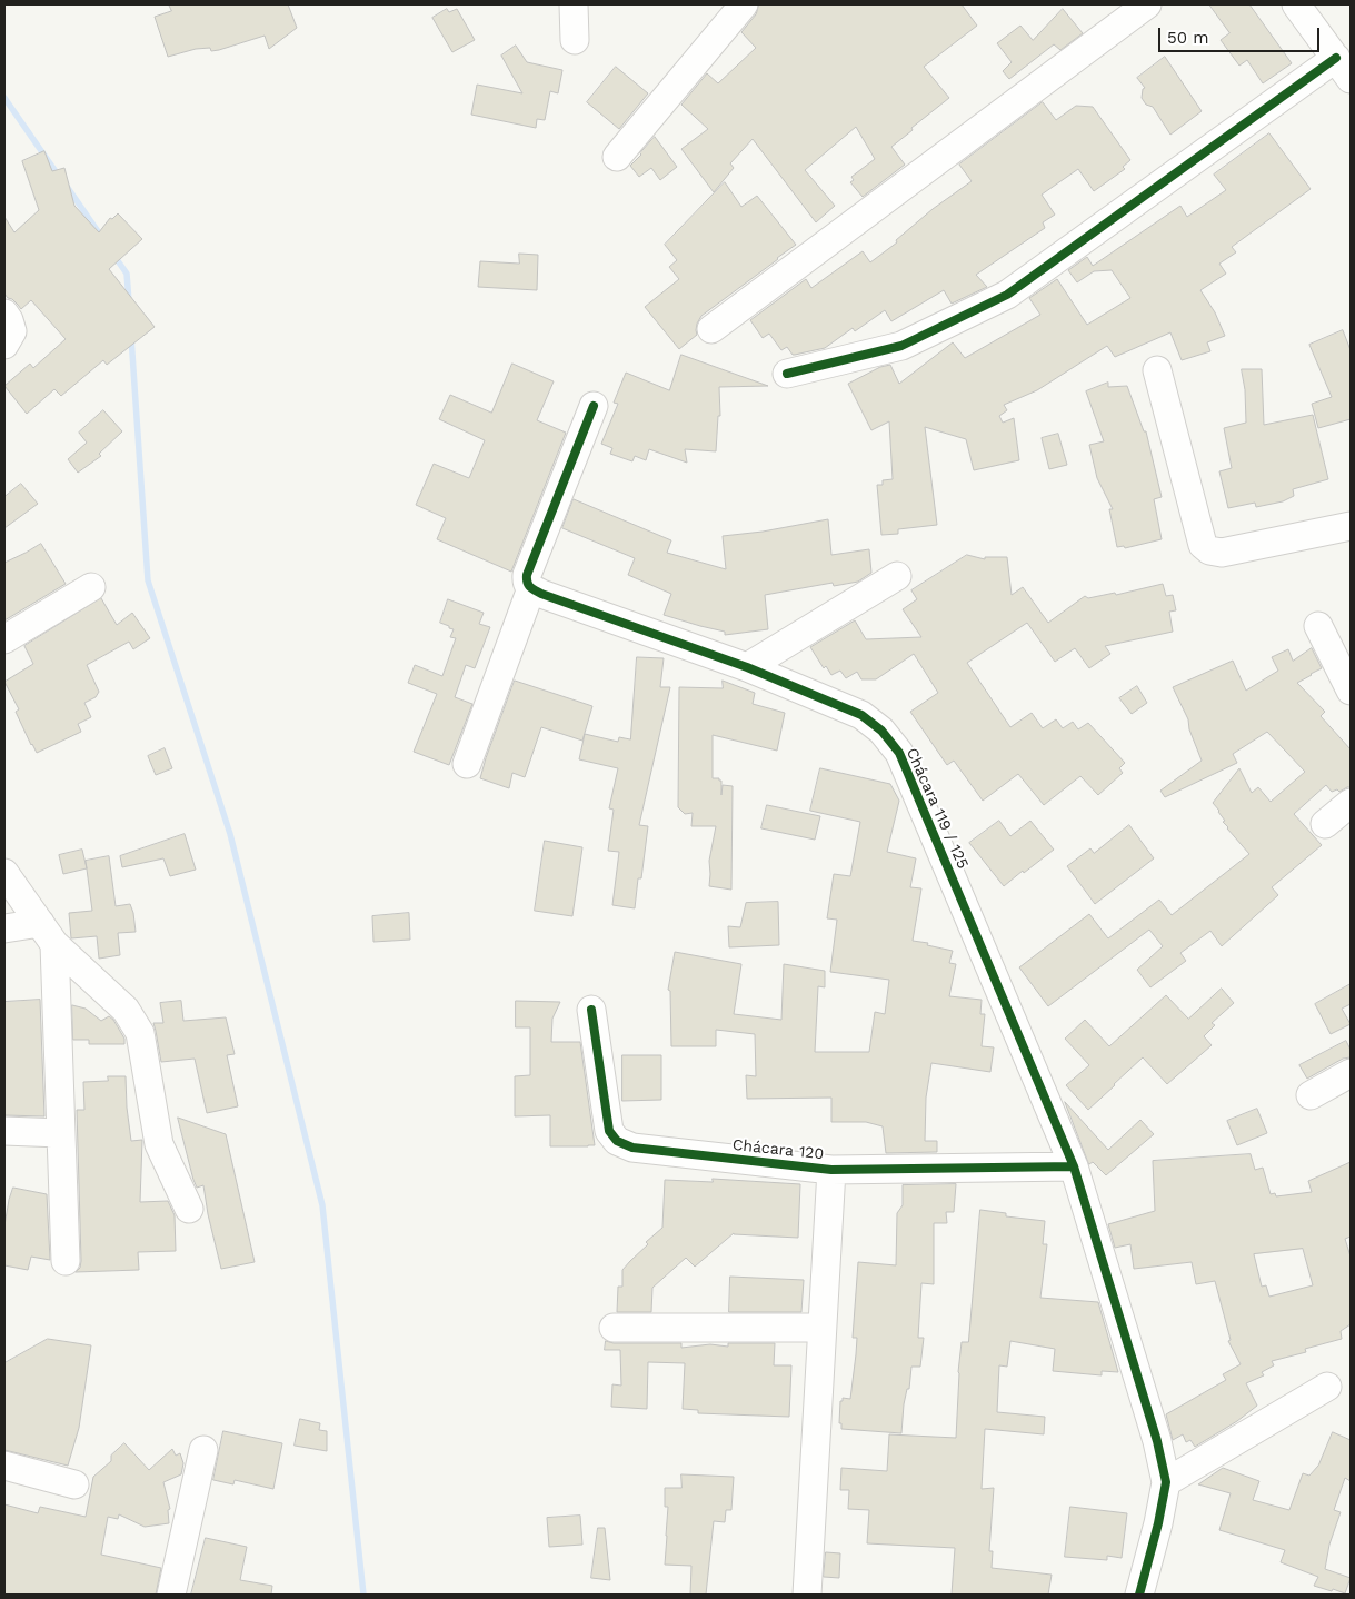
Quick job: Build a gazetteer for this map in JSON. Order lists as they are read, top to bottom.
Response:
{
  "streets": {
    "street": ["Chácara 119 / 125", "Chácara 120"]
  },
  "crossings": [
    ["Chácara 119 / 125", "Chácara 120"]
  ],
  "scale_bar": "50 m"
}
